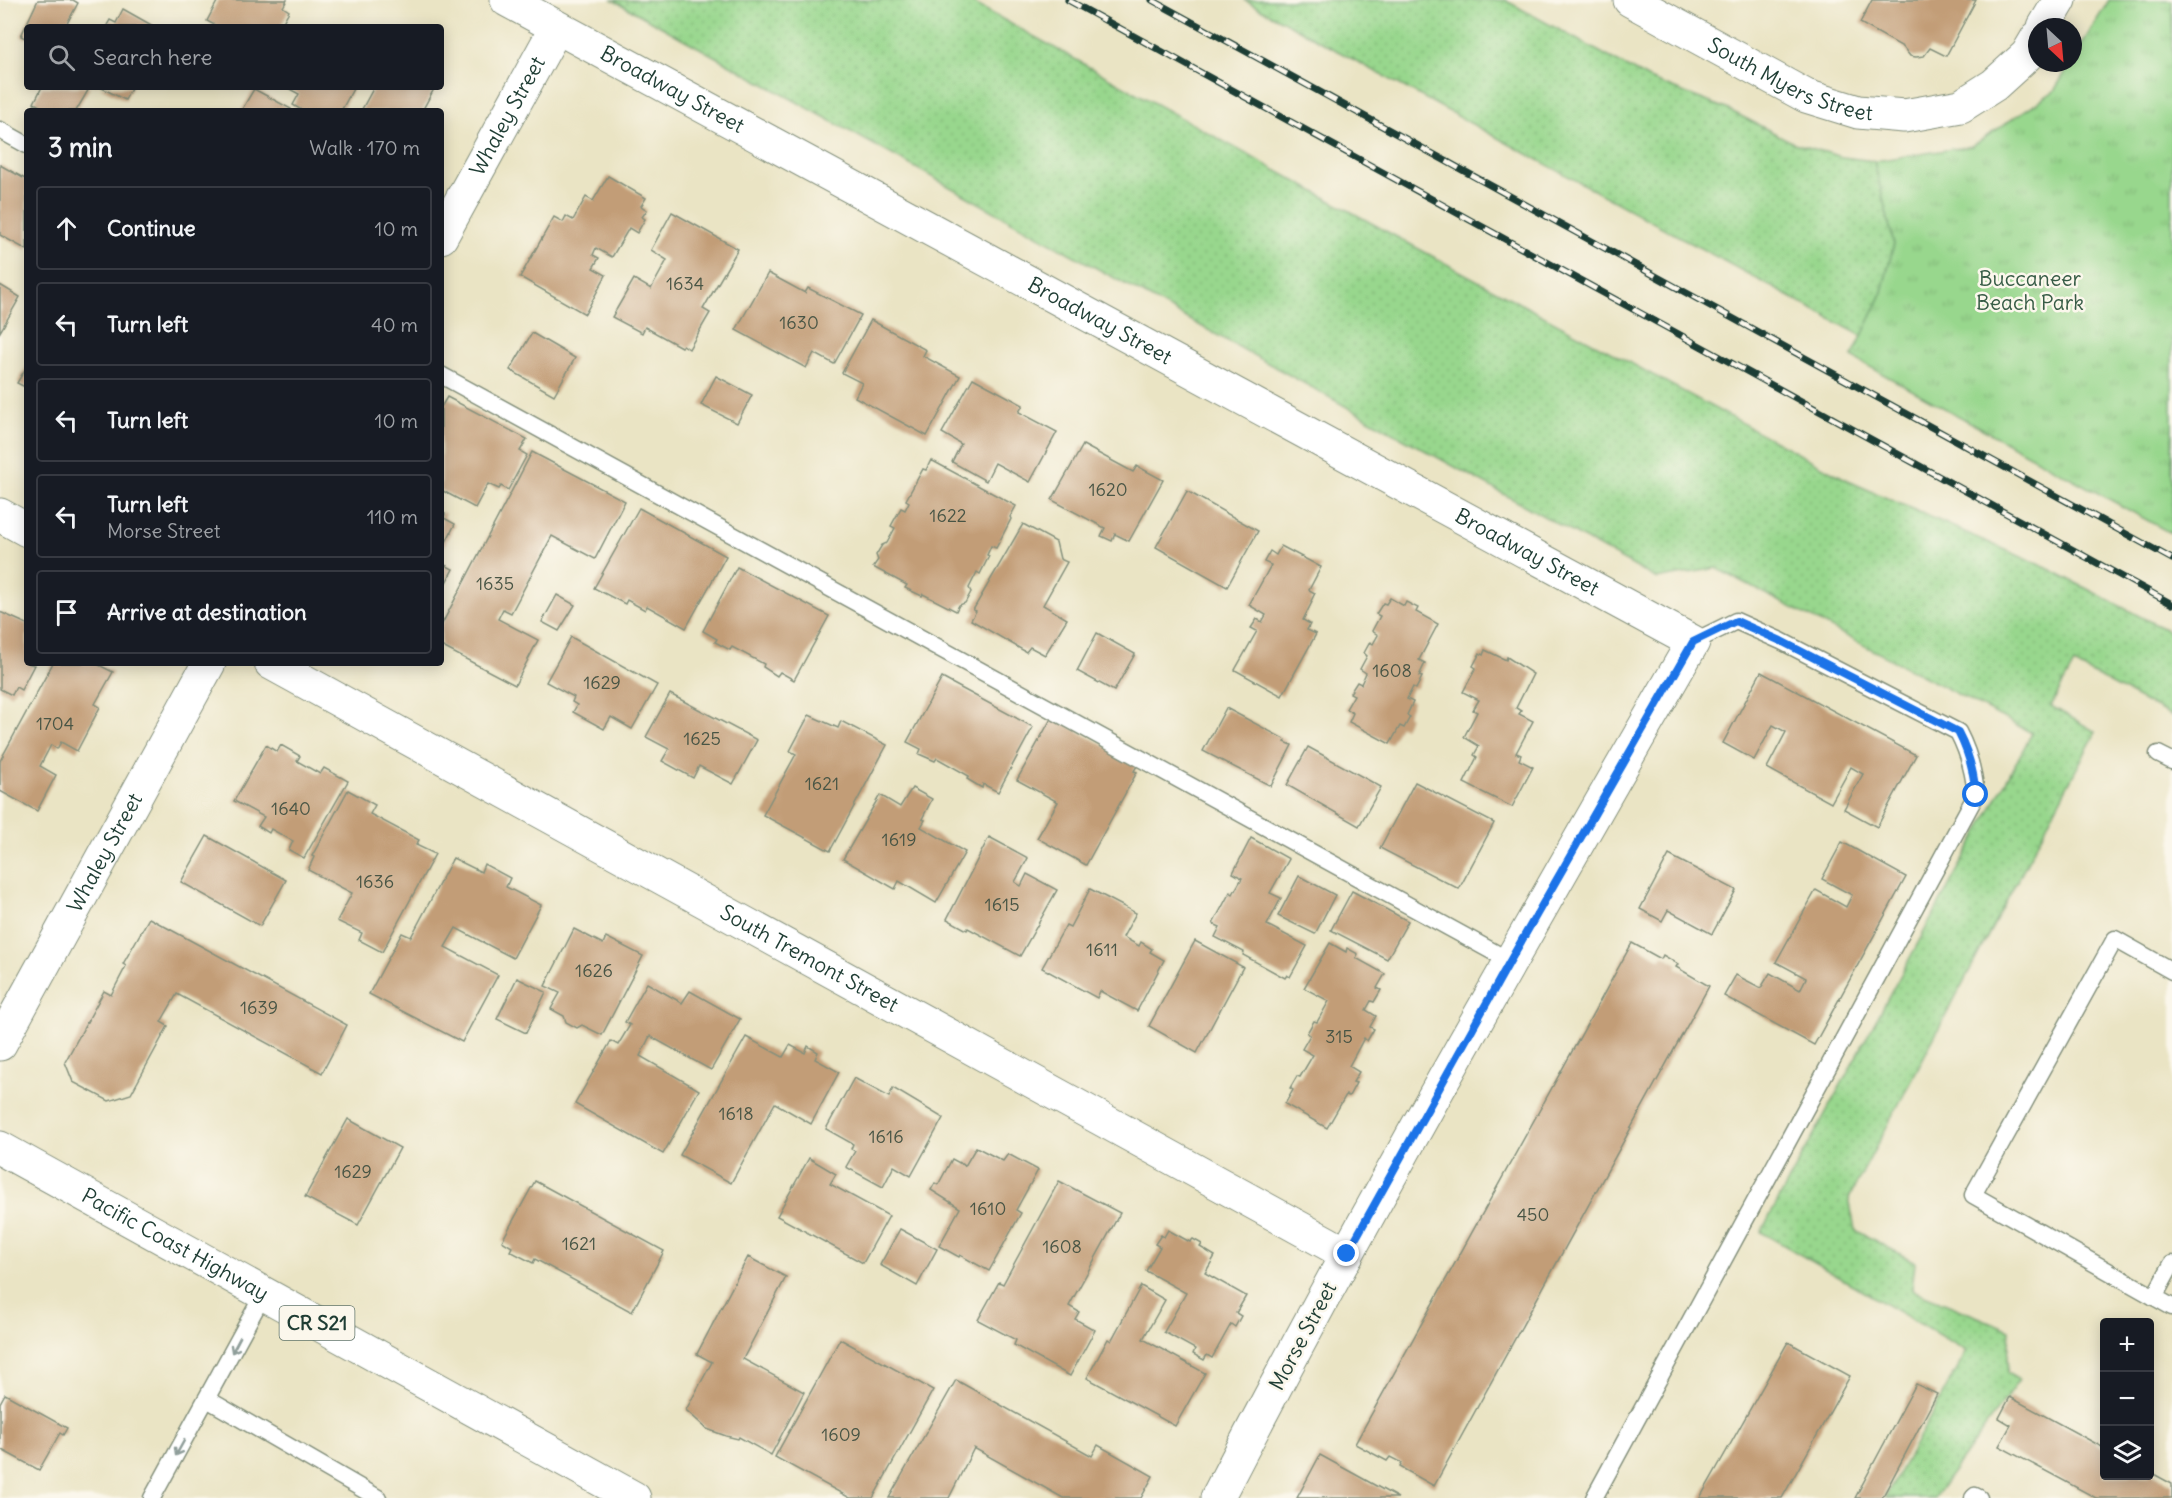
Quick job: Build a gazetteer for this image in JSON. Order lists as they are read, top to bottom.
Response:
{
  "streets": {
    "street": [
      "South Myers Street",
      "Broadway Street",
      "Whaley Street",
      "South Tremont Street",
      "Pacific Coast Highway",
      "CR S21",
      "Morse Street"
    ]
  },
  "crossings": [
    ["Broadway Street", "Whaley Street"],
    ["Broadway Street", "Morse Street"],
    ["South Tremont Street", "Morse Street"]
  ],
  "parks": ["Buccaneer Beach Park"],
  "house_numbers": [
    "1634",
    "1630",
    "1620",
    "1622",
    "1635",
    "1608",
    "1629",
    "1704",
    "1625",
    "1621",
    "1640",
    "1619",
    "1636",
    "1615",
    "1611",
    "1626",
    "1639",
    "315",
    "1618",
    "1616",
    "1629",
    "1610",
    "450",
    "1621",
    "1608",
    "1609"
  ],
  "north": "bottom right",
  "page": {
    "search": "Search here",
    "heading": ["3 min", "Walk · 170 m"],
    "list": [
      ["Continue", "10 m"],
      ["Turn left", "40 m"],
      ["Turn left", "10 m"],
      ["Turn left", "Morse Street", "110 m"],
      "Arrive at destination"
    ],
    "map_buttons": ["+", "−"]
  }
}
